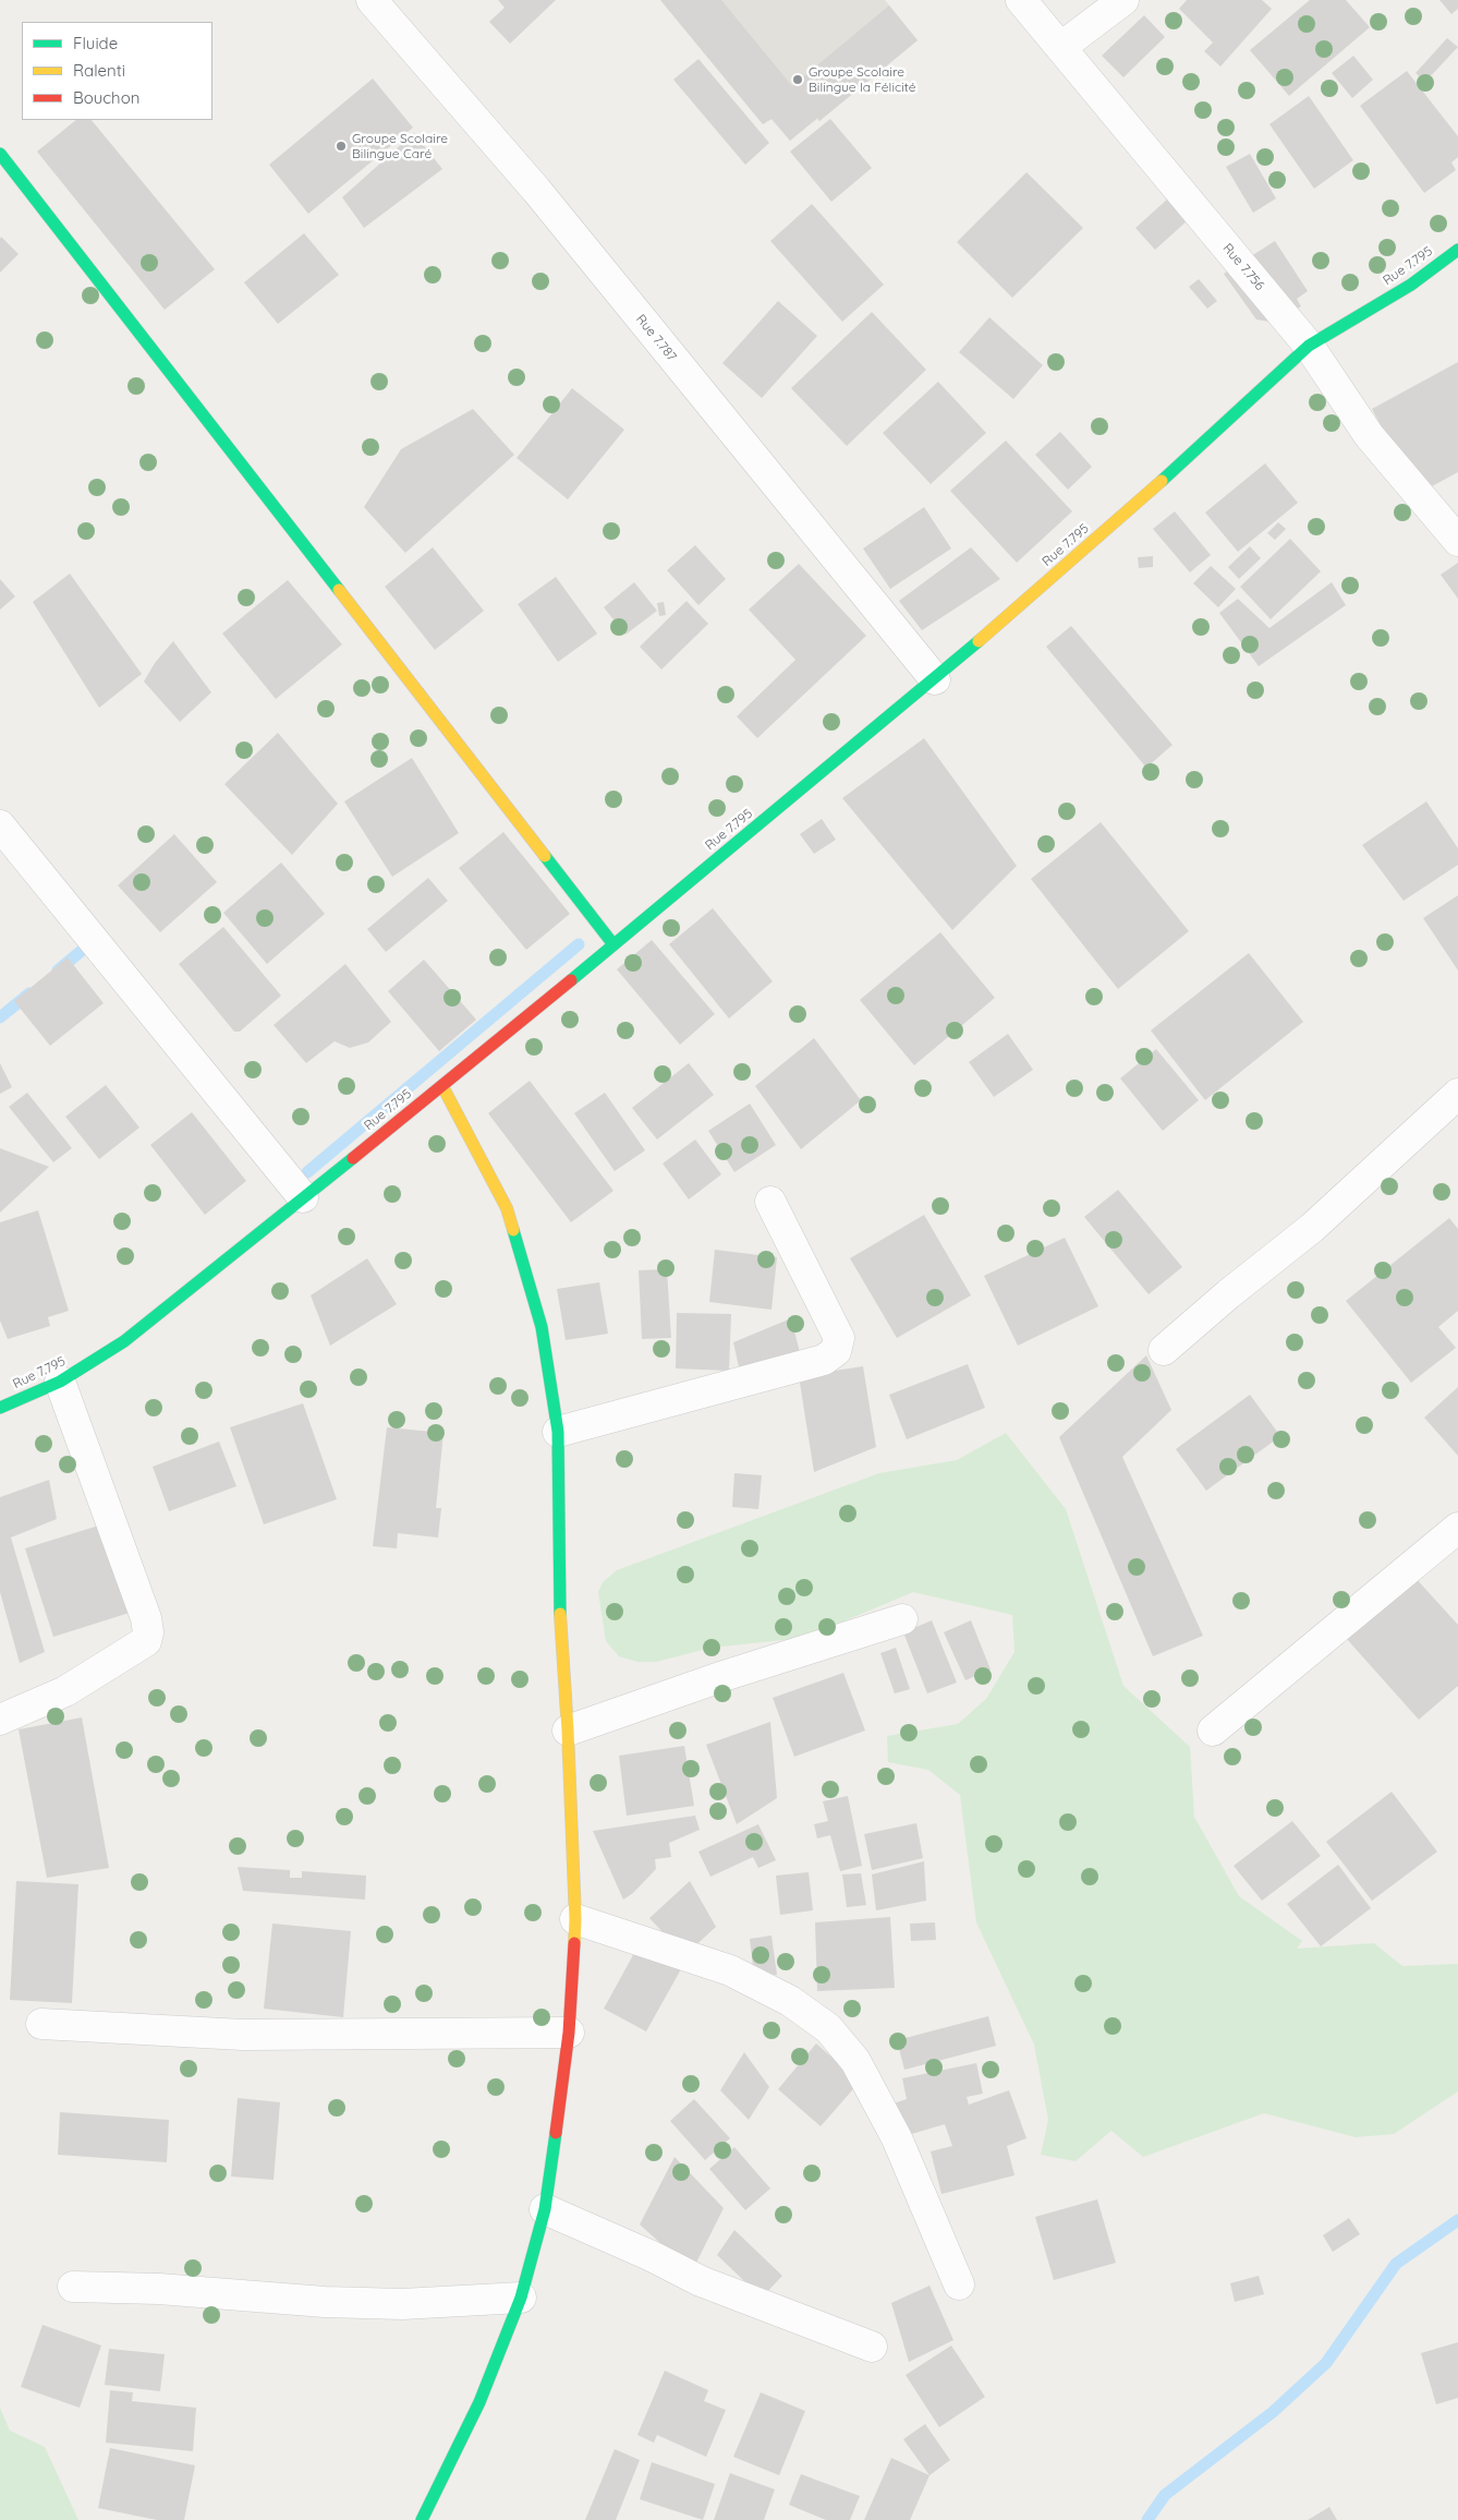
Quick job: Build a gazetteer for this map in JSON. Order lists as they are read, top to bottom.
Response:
{
  "streets": {
    "street": ["Rue 7.795", "Rue 7.756", "Rue 7.787"]
  },
  "crossings": [
    ["Rue 7.795", "Rue 7.756"],
    ["Rue 7.795", "Rue 7.787"]
  ],
  "places": ["Groupe Scolaire Bilingue la Félicité", "Groupe Scolaire Bilingue Caré"],
  "legend": ["Fluide", "Ralenti", "Bouchon"]
}
